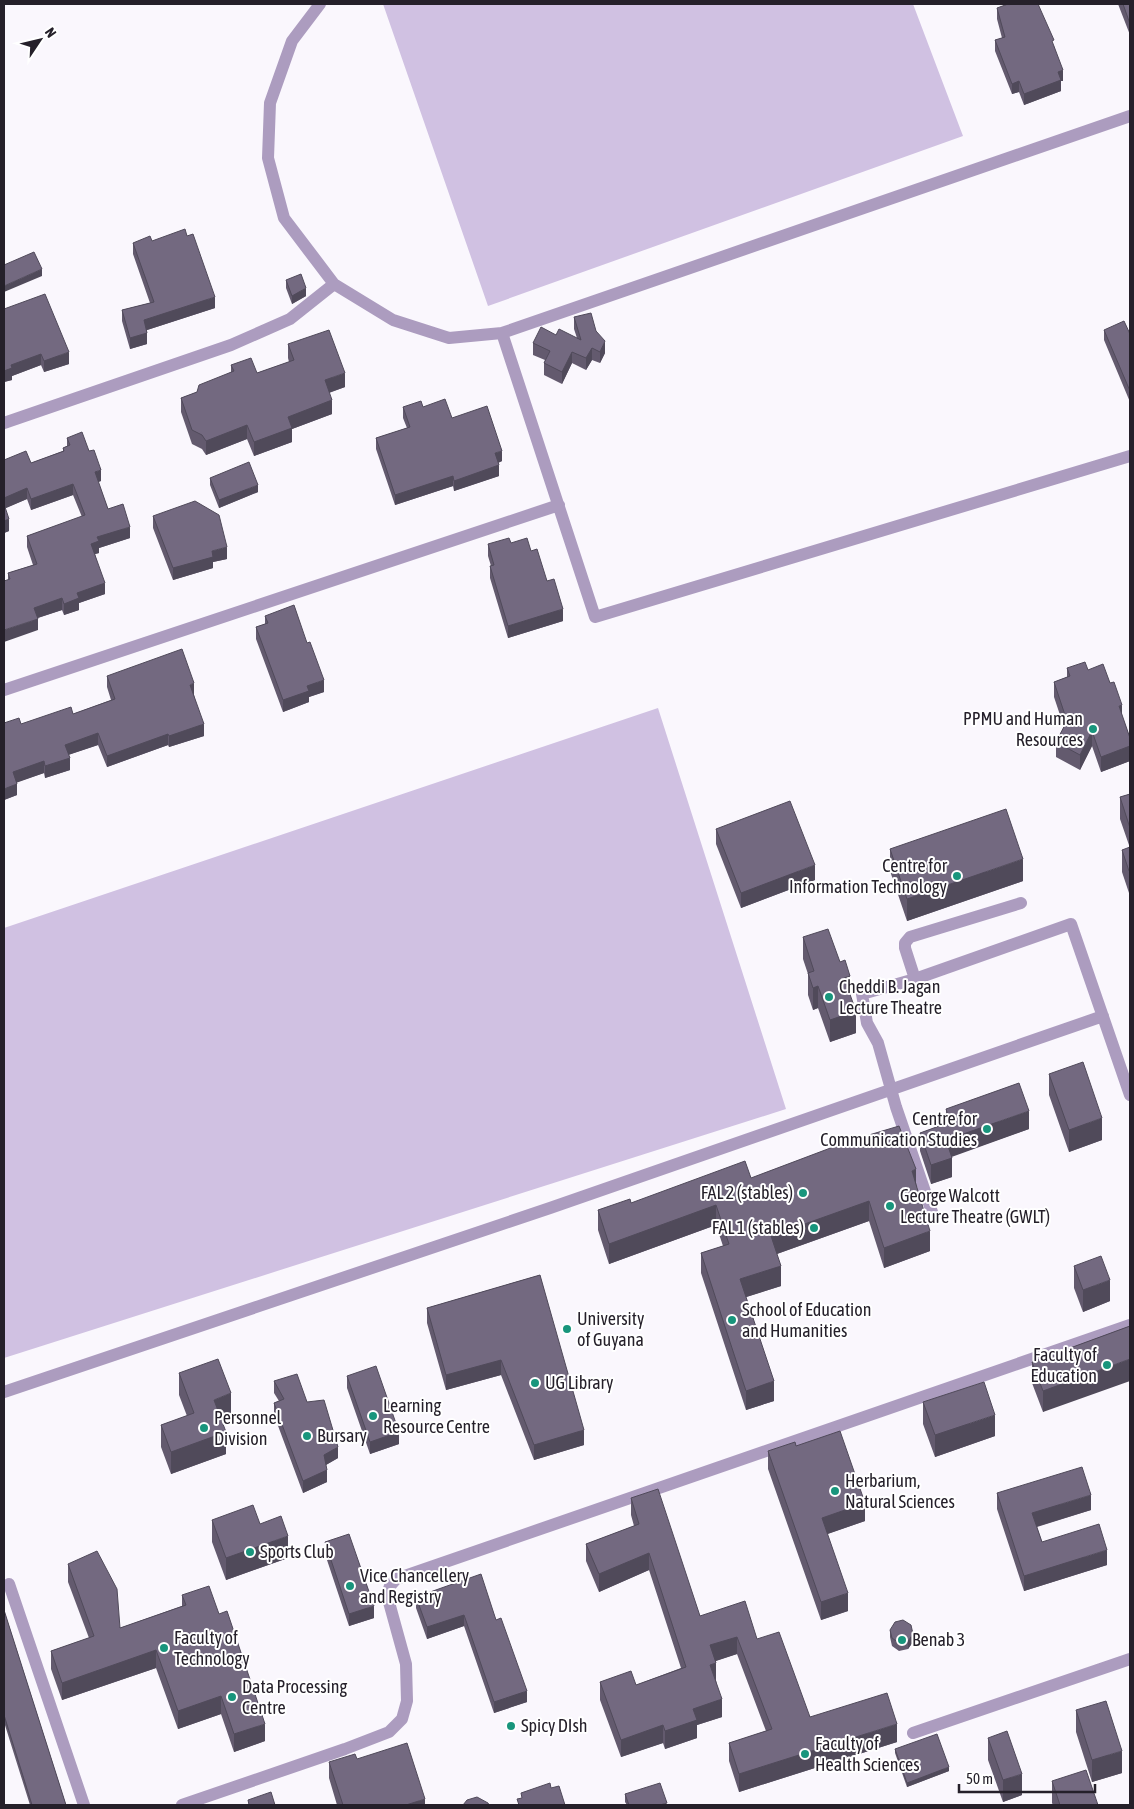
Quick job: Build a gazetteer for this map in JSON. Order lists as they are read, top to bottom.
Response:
{
  "places": [
    "PPMU and Human Resources",
    "Centre for Information Technology",
    "Cheddi B. Jagan Lecture Theatre",
    "Centre for Communication Studies",
    "FAL 2 (stables)",
    "George Walcott Lecture Theatre (GWLT)",
    "FAL 1 (stables)",
    "School of Education and Humanities",
    "University of Guyana",
    "Faculty of Education",
    "UG Library",
    "Learning Resource Centre",
    "Personnel Division",
    "Bursary",
    "Herbarium, Natural Sciences",
    "Sports Club",
    "Vice Chancellery and Registry",
    "Benab 3",
    "Faculty of Technology",
    "Data Processing Centre",
    "Spicy DIsh",
    "Faculty of Health Sciences"
  ],
  "scale_bar": "50 m",
  "north": "top right"
}
